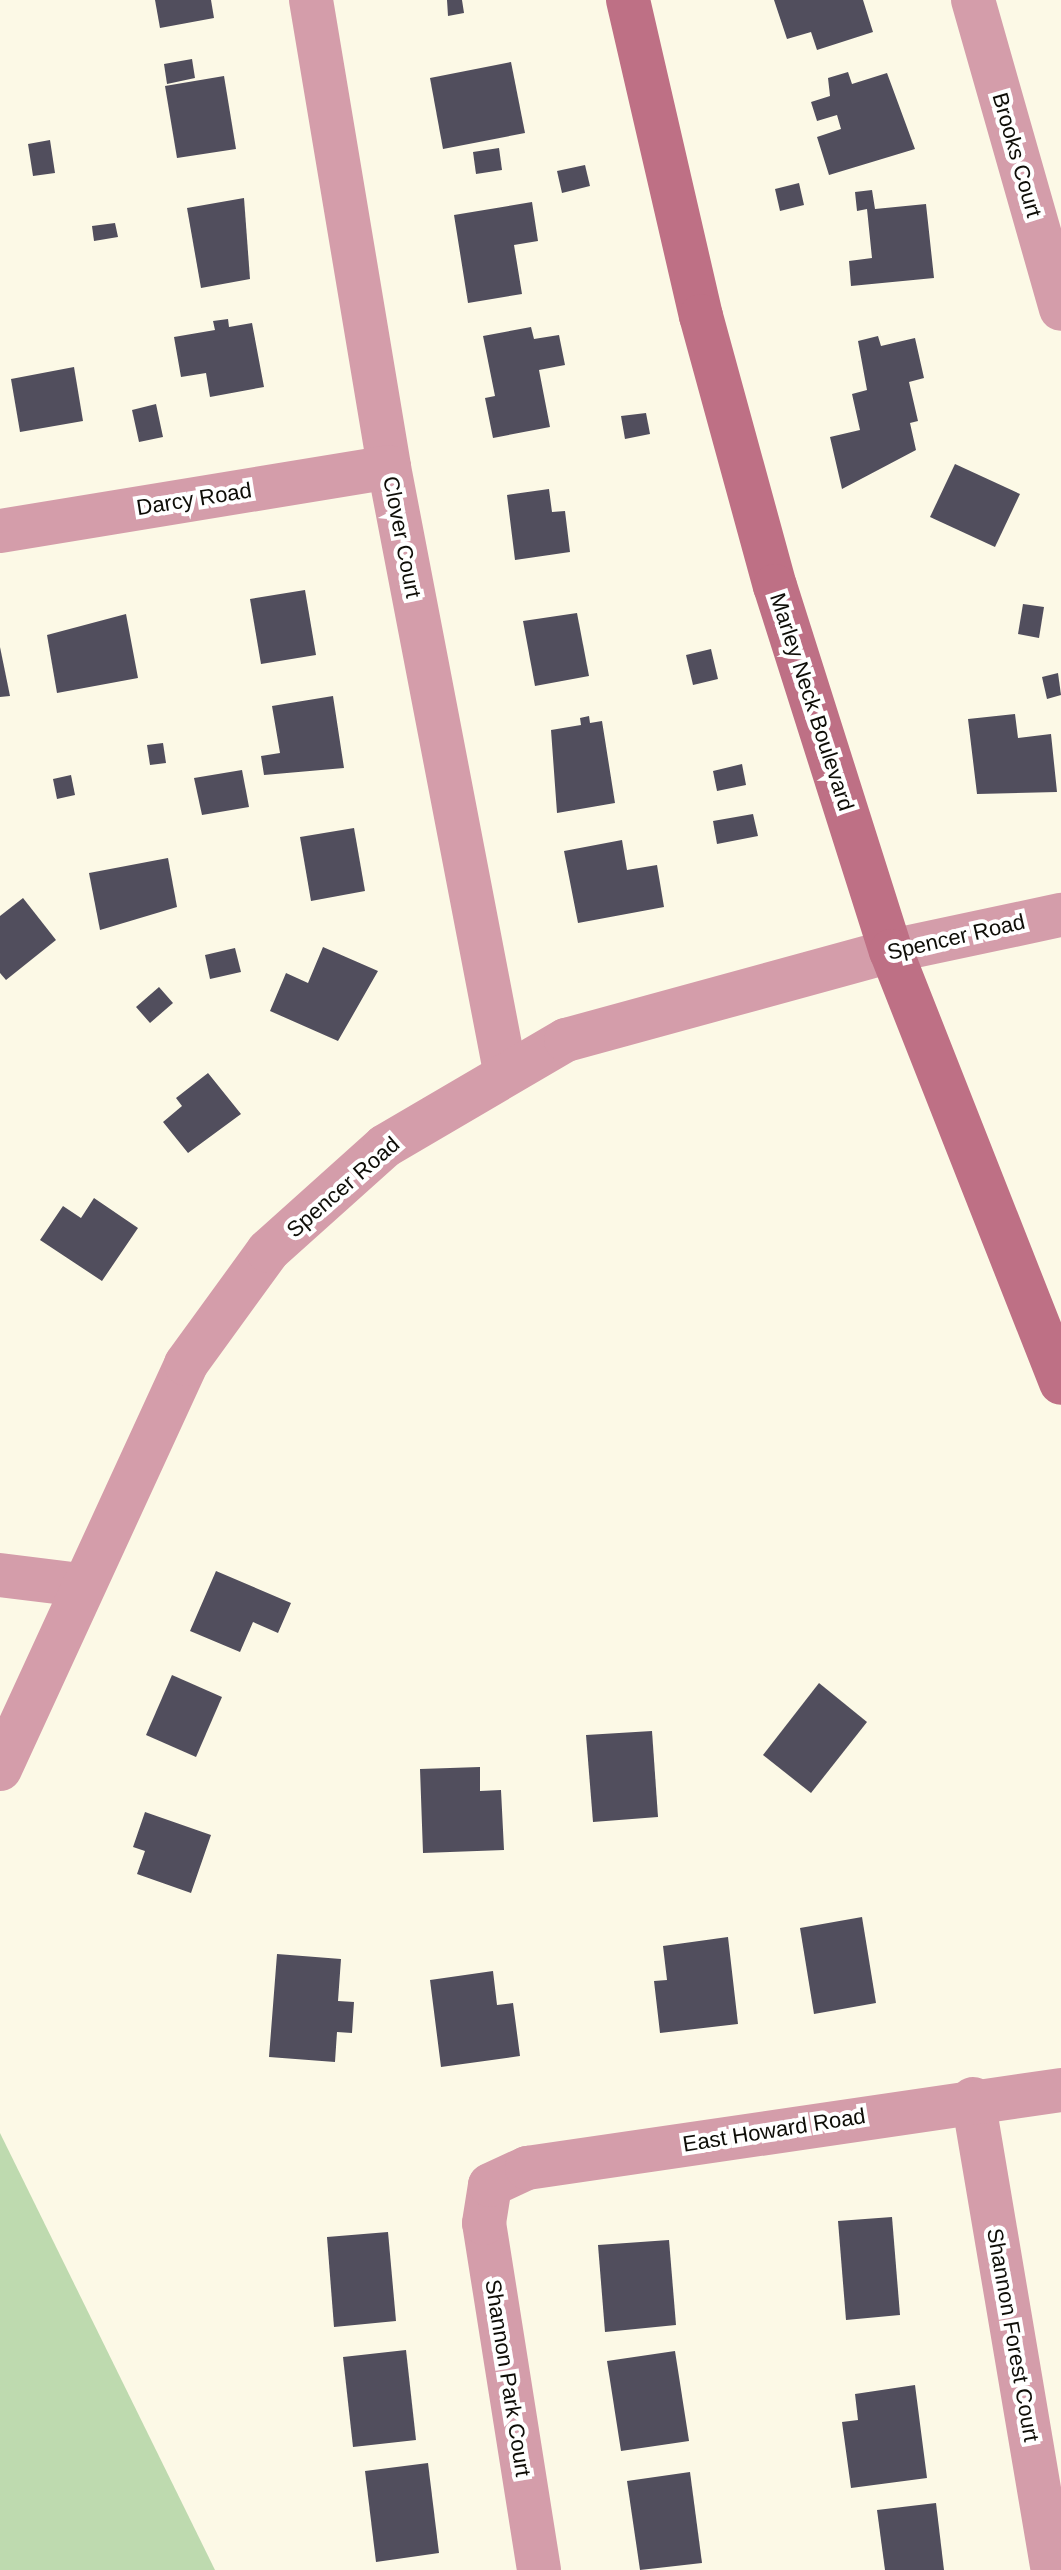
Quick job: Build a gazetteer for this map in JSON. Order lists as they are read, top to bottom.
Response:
{
  "streets": {
    "main road": ["Marley Neck Boulevard"],
    "street": [
      "Brooks Court",
      "Darcy Road",
      "Clover Court",
      "Spencer Road",
      "East Howard Road",
      "Shannon Forest Court",
      "Shannon Park Court"
    ]
  },
  "crossings": [
    ["Darcy Road", "Clover Court"],
    ["Clover Court", "Spencer Road"],
    ["Marley Neck Boulevard", "Spencer Road"],
    ["East Howard Road", "Shannon Forest Court"],
    ["East Howard Road", "Shannon Park Court"]
  ]
}
